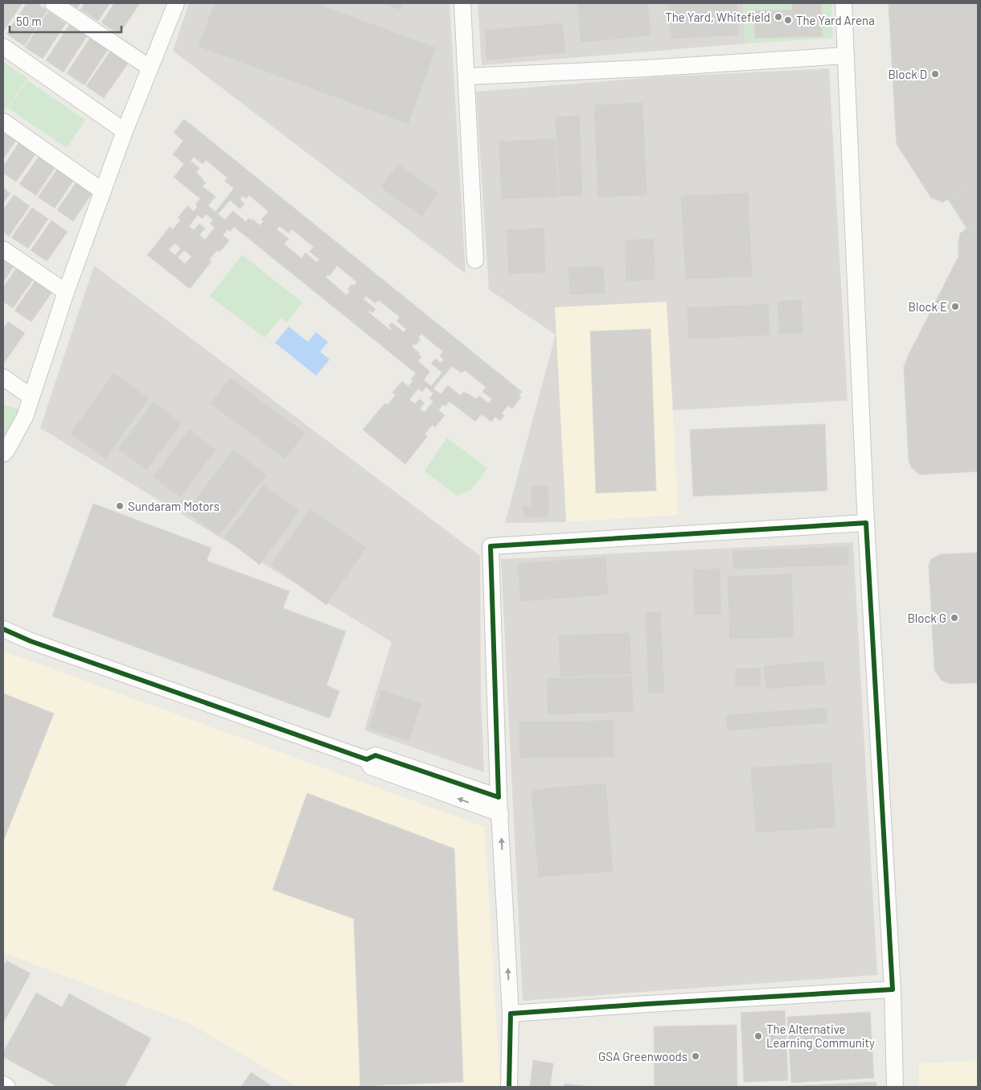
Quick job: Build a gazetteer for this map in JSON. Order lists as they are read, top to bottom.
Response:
{
  "places": [
    "The Yard, Whitefield",
    "The Yard Arena",
    "Block D",
    "Block E",
    "Sundaram Motors",
    "Block G",
    "The Alternative Learning Community",
    "GSA Greenwoods"
  ],
  "scale_bar": "50 m"
}
